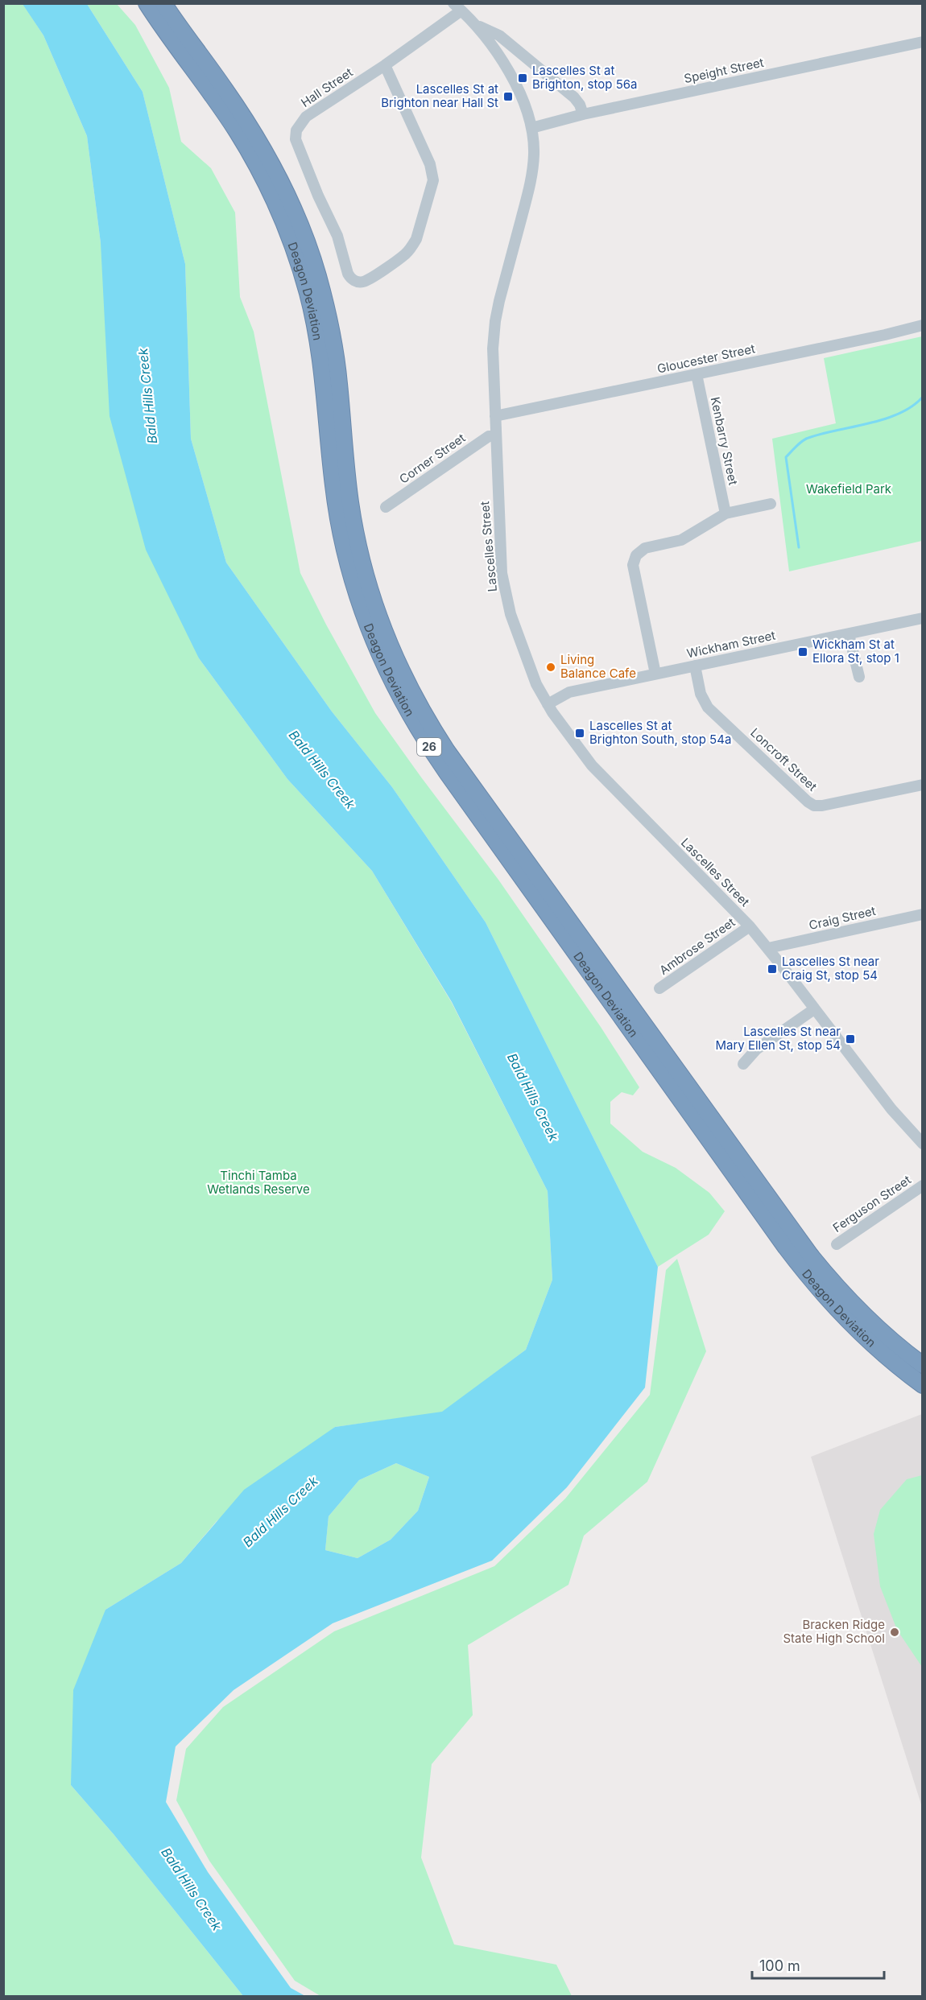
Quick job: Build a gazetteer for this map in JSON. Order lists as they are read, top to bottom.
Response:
{
  "streets": {
    "highway": ["Deagon Deviation", "26"],
    "street": [
      "Speight Street",
      "Hall Street",
      "Gloucester Street",
      "Kenbarry Street",
      "Corner Street",
      "Lascelles Street",
      "Wickham Street",
      "Loncroft Street",
      "Craig Street",
      "Ambrose Street",
      "Ferguson Street"
    ]
  },
  "crossings": [
    ["Speight Street", "Lascelles Street"],
    ["Hall Street", "Lascelles Street"],
    ["Gloucester Street", "Kenbarry Street"],
    ["Gloucester Street", "Lascelles Street"],
    ["Corner Street", "Lascelles Street"],
    ["Lascelles Street", "Wickham Street"],
    ["Lascelles Street", "Craig Street"],
    ["Lascelles Street", "Ambrose Street"],
    ["Wickham Street", "Loncroft Street"]
  ],
  "water": ["Bald Hills Creek"],
  "parks": ["Wakefield Park", "Tinchi Tamba Wetlands Reserve"],
  "places": {
    "transit": [
      "Lascelles St at Brighton, stop 56a",
      "Lascelles St at Brighton near Hall St",
      "Wickham St at Ellora St, stop 1",
      "Lascelles St at Brighton South, stop 54a",
      "Lascelles St near Craig St, stop 54",
      "Lascelles St near Mary Ellen St, stop 54"
    ],
    "other": ["Living Balance Cafe", "Bracken Ridge State High School"]
  },
  "scale_bar": "100 m"
}
